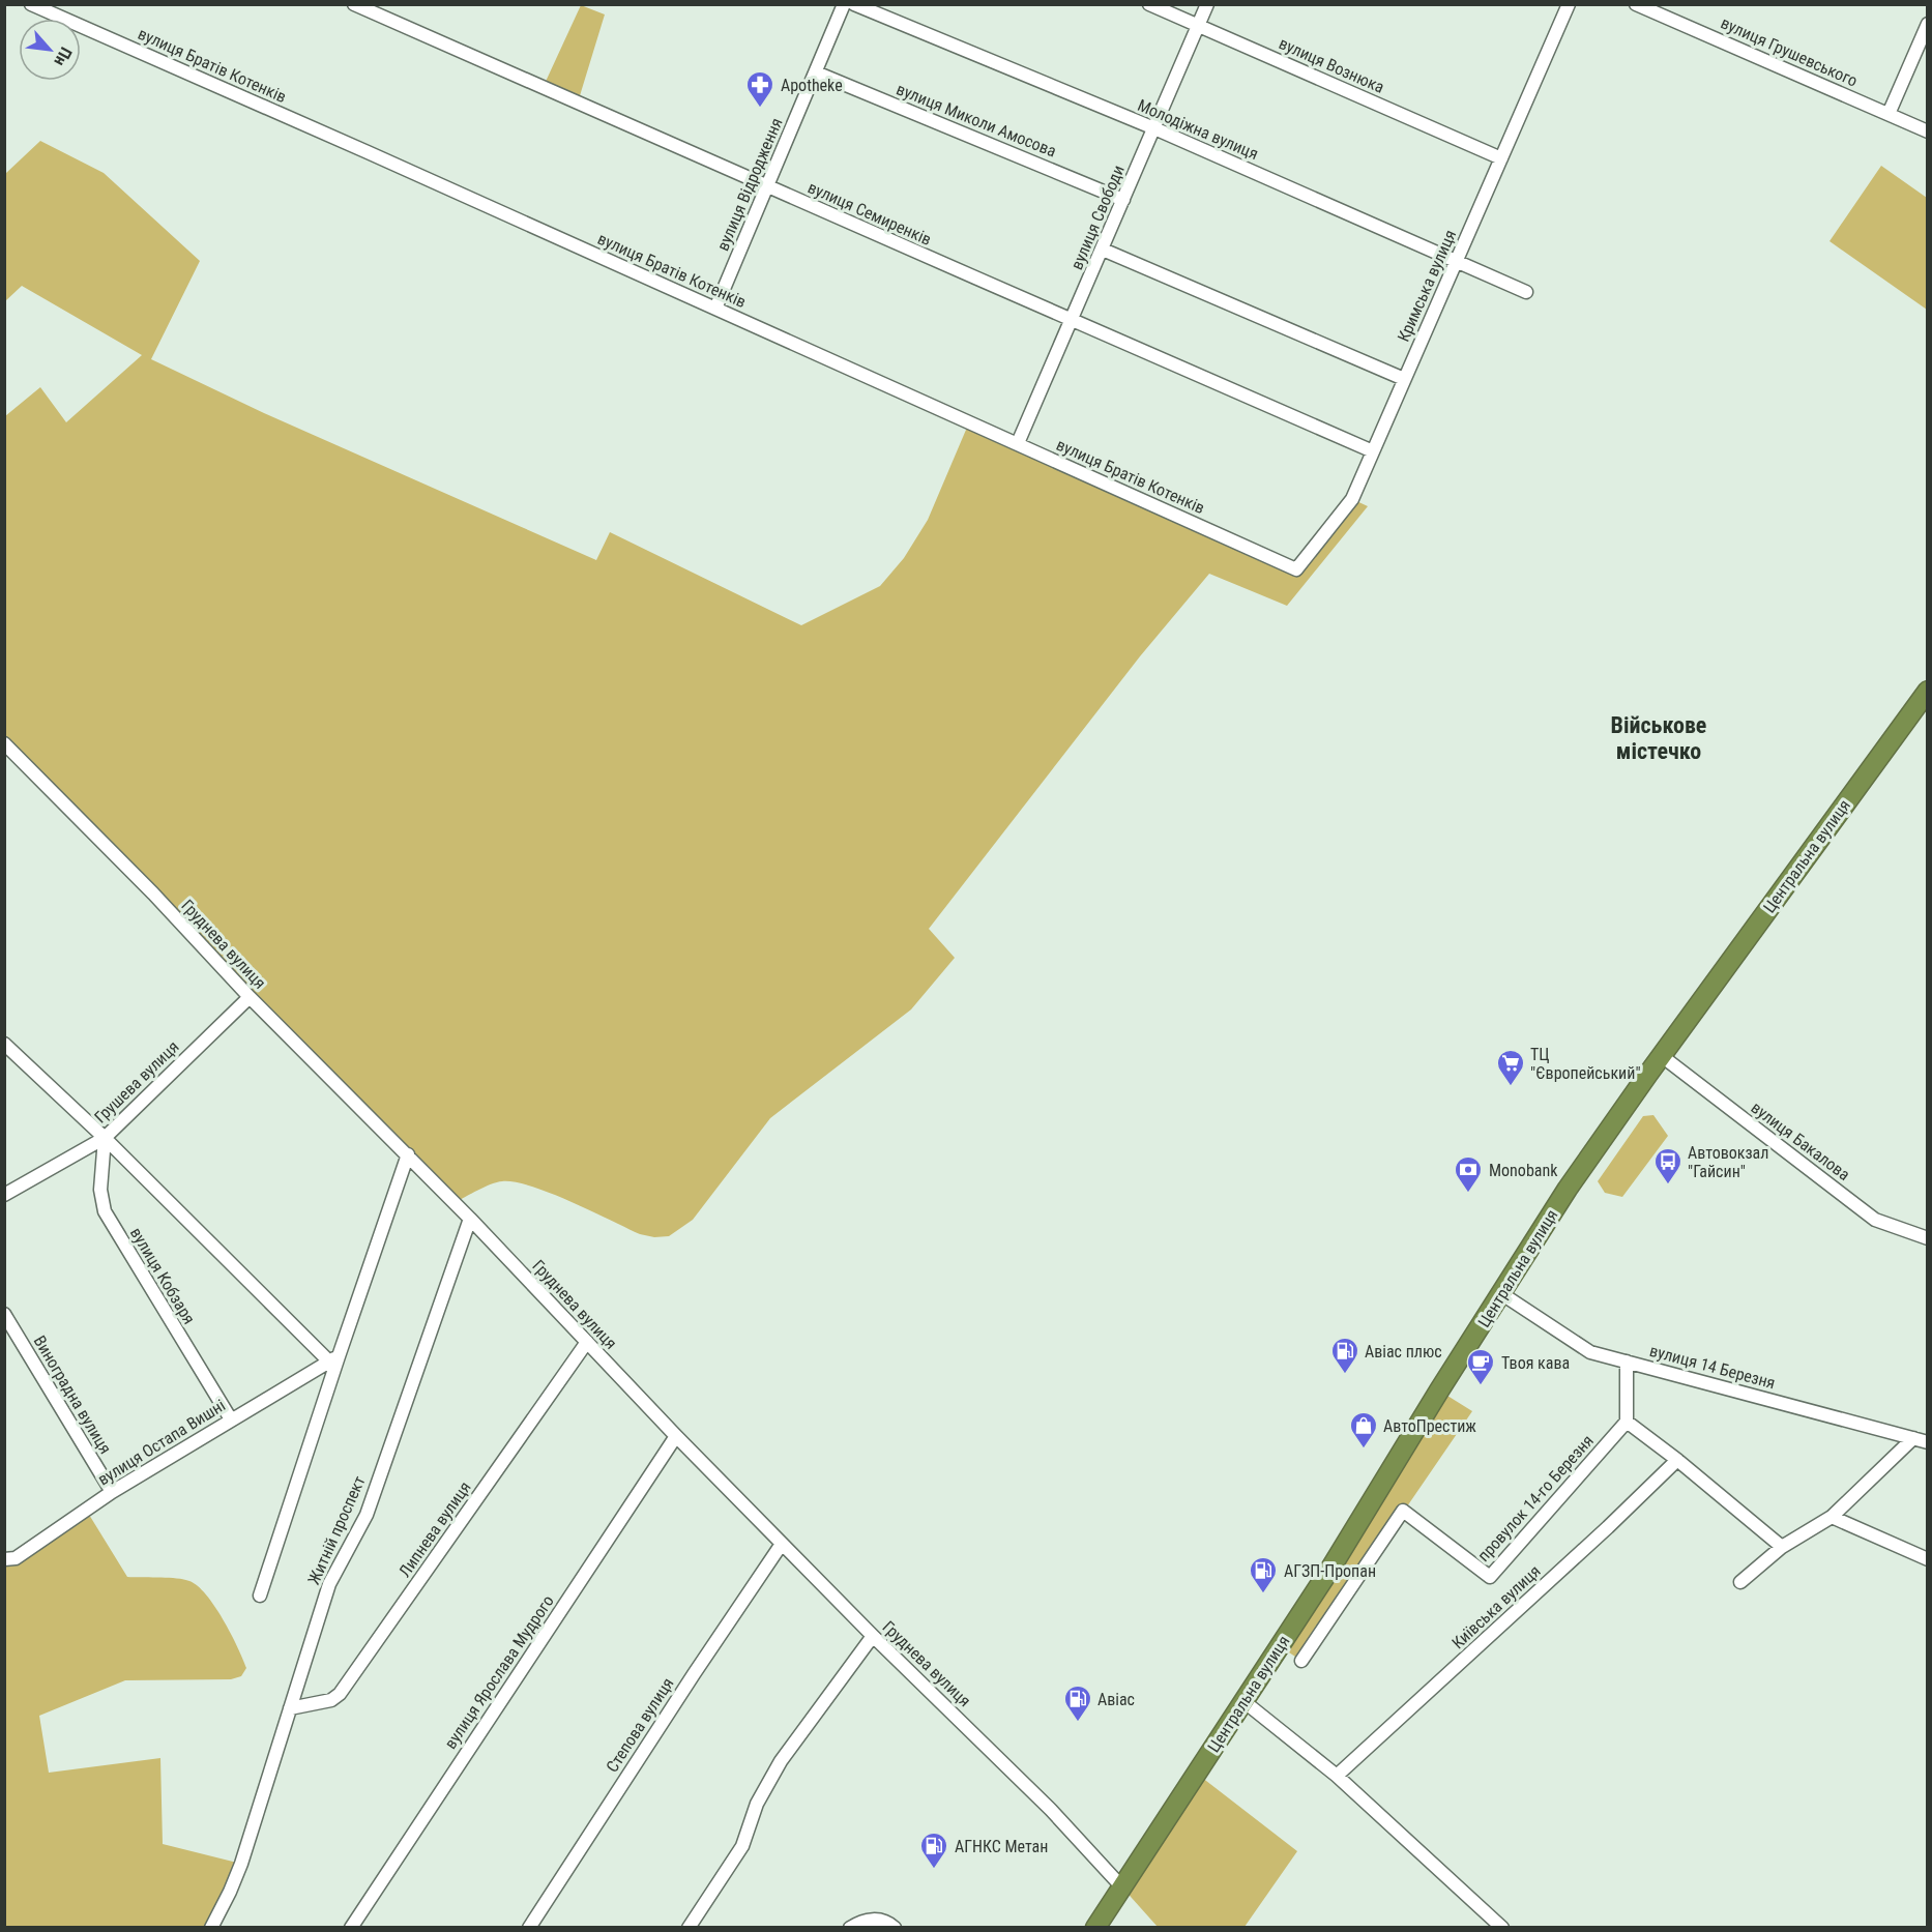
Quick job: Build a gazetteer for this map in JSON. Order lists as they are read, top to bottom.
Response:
{
  "streets": {
    "highway": ["Центральна вулиця"],
    "street": [
      "вулиця Грушевського",
      "вулиця Братів Котенків",
      "вулиця Вознюка",
      "вулиця Миколи Амосова",
      "Молодіжна вулиця",
      "вулиця Відродження",
      "вулиця Семиренків",
      "вулиця Свободи",
      "Кримська вулиця",
      "Груднева вулиця",
      "Грушева вулиця",
      "вулиця Бакалова",
      "вулиця Кобзаря",
      "вулиця 14 Березня",
      "Виноградна вулиця",
      "вулиця Остапа Вишні",
      "провулок 14-го Березня",
      "Липнева вулиця",
      "Житній проспект",
      "Київська вулиця",
      "вулиця Ярослава Мудрого",
      "Степова вулиця"
    ]
  },
  "crossings": [
    ["вулиця Братів Котенків", "вулиця Відродження"],
    ["вулиця Братів Котенків", "вулиця Свободи"],
    ["вулиця Братів Котенків", "Кримська вулиця"],
    ["вулиця Вознюка", "вулиця Свободи"],
    ["вулиця Вознюка", "Кримська вулиця"],
    ["вулиця Миколи Амосова", "вулиця Відродження"],
    ["вулиця Миколи Амосова", "вулиця Свободи"],
    ["Молодіжна вулиця", "вулиця Свободи"],
    ["Молодіжна вулиця", "Кримська вулиця"],
    ["вулиця Відродження", "вулиця Семиренків"],
    ["вулиця Семиренків", "вулиця Свободи"],
    ["вулиця Семиренків", "Кримська вулиця"],
    ["Центральна вулиця", "Груднева вулиця"],
    ["Центральна вулиця", "вулиця Бакалова"],
    ["Центральна вулиця", "вулиця 14 Березня"],
    ["Груднева вулиця", "Грушева вулиця"],
    ["Груднева вулиця", "Липнева вулиця"],
    ["Груднева вулиця", "Житній проспект"],
    ["Груднева вулиця", "вулиця Ярослава Мудрого"],
    ["Груднева вулиця", "Степова вулиця"],
    ["Грушева вулиця", "вулиця Кобзаря"],
    ["вулиця Кобзаря", "вулиця Остапа Вишні"],
    ["Виноградна вулиця", "вулиця Остапа Вишні"],
    ["Липнева вулиця", "Житній проспект"]
  ],
  "districts": ["Військове містечко"],
  "places": {
    "pharmacy": ["Apotheke"],
    "supermarket": ["ТЦ \"Європейський\""],
    "bus stop": ["Автовокзал \"Гайсин\""],
    "bank": ["Monobank"],
    "fuel station": [
      "Авіас плюс",
      "АГЗП-Пропан",
      "Авіас",
      "АГНКС Метан"
    ],
    "cafe": ["Твоя кава"],
    "shop": ["АвтоПрестиж"]
  },
  "north": "bottom right"
}
